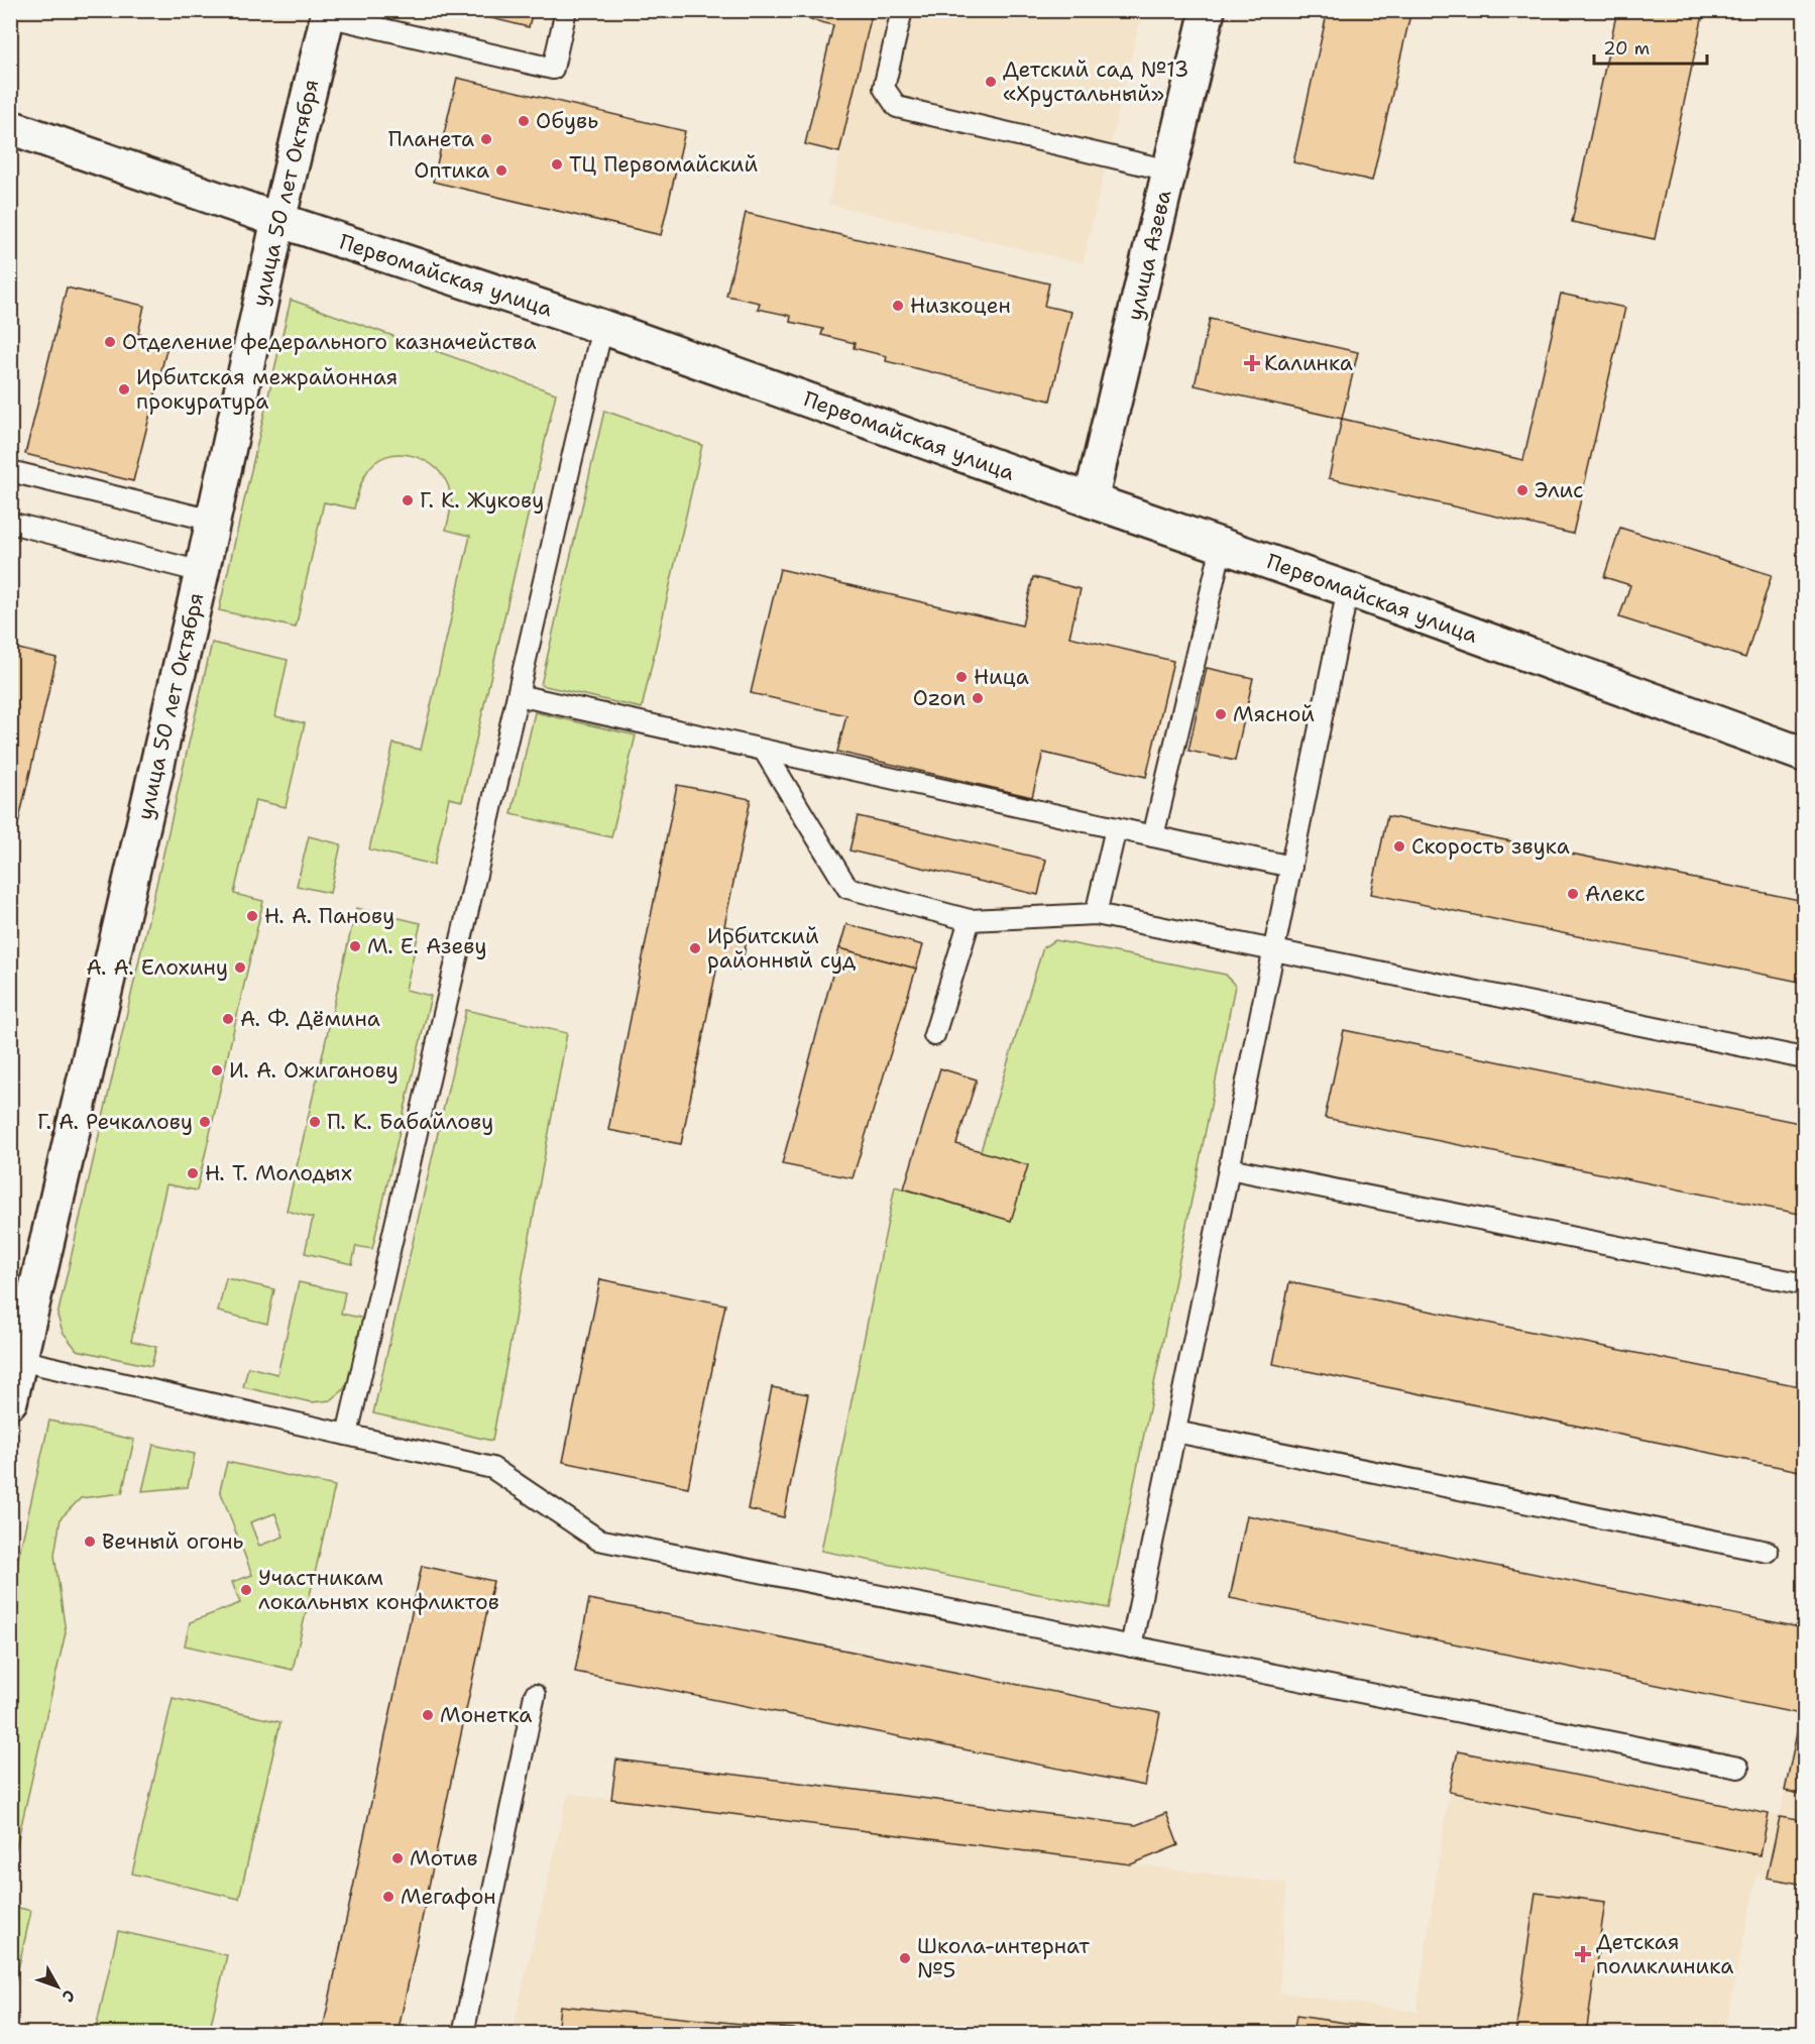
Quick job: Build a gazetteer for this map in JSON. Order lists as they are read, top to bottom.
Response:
{
  "streets": {
    "street": ["улица 50 лет Октября", "улица Азева", "Первомайская улица"]
  },
  "crossings": [
    ["улица 50 лет Октября", "Первомайская улица"],
    ["улица Азева", "Первомайская улица"]
  ],
  "places": {
    "other": [
      "Детский сад №13 «Хрустальный»",
      "Обувь",
      "Планета",
      "ТЦ Первомайский",
      "Оптика",
      "Низкоцен",
      "Отделение федерального казначейства",
      "Ирбитская межрайонная прокуратура",
      "Элис",
      "Г. К. Жукову",
      "Ница",
      "Ozon",
      "Мясной",
      "Скорость звука",
      "Алекс",
      "Н. А. Панову",
      "М. Е. Азеву",
      "Ирбитский районный суд",
      "А. А. Елохину",
      "А. Ф. Дёмина",
      "И. А. Ожиганову",
      "Г. А. Речкалову",
      "П. К. Бабайлову",
      "Н. Т. Молодых",
      "Вечный огонь",
      "Участникам локальных конфликтов",
      "Монетка",
      "Мотив",
      "Мегафон",
      "Школа-интернат №5"
    ],
    "health": ["Калинка", "Детская поликлиника"]
  },
  "scale_bar": "20 m",
  "north": "bottom right"
}
